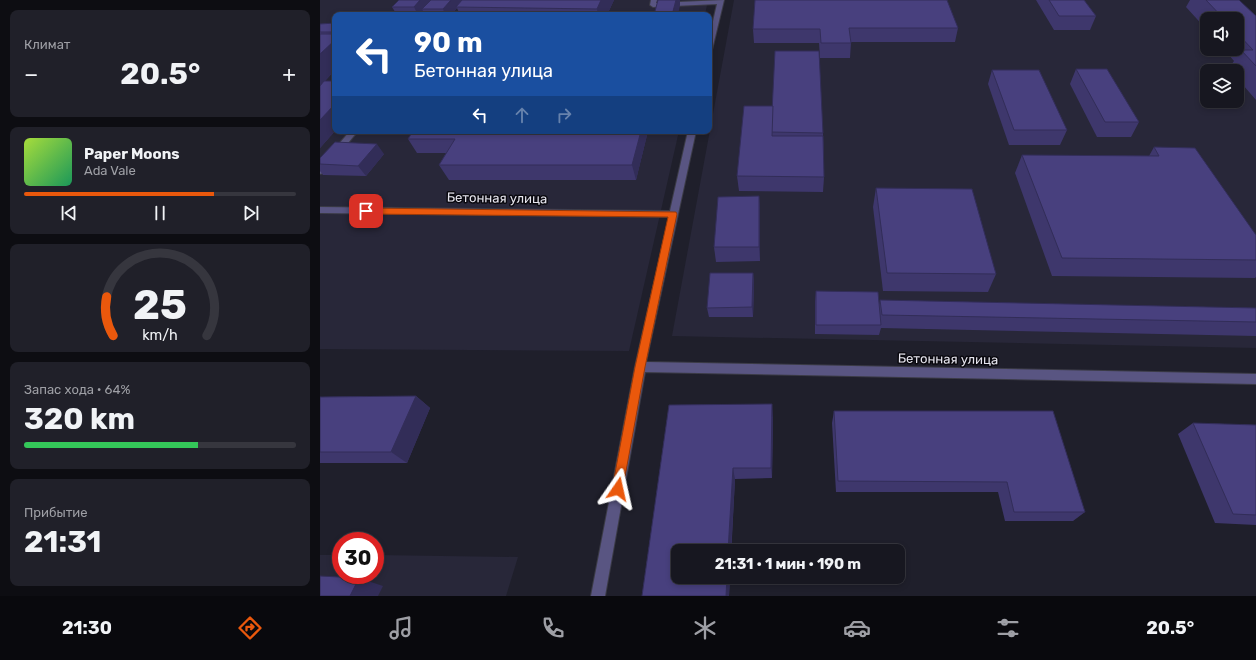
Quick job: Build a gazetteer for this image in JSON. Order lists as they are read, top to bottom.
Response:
{
  "streets": {
    "street": ["Бетонная улица"]
  },
  "page": {
    "tile": [
      "Климат",
      ["Запас хода · 64%", "320 km"],
      ["Прибытие", "21:31"]
    ],
    "turn": ["90 m", "Бетонная улица"],
    "heat": ["−", "20.5°", "+"],
    "song": ["Paper Moons", "Ada Vale"],
    "limit": "30",
    "trip": "21:31 · 1 мин · 190 m",
    "tabs": ["21:30", "20.5°"],
    "gauge": ["25", "km/h"]
  }
}
